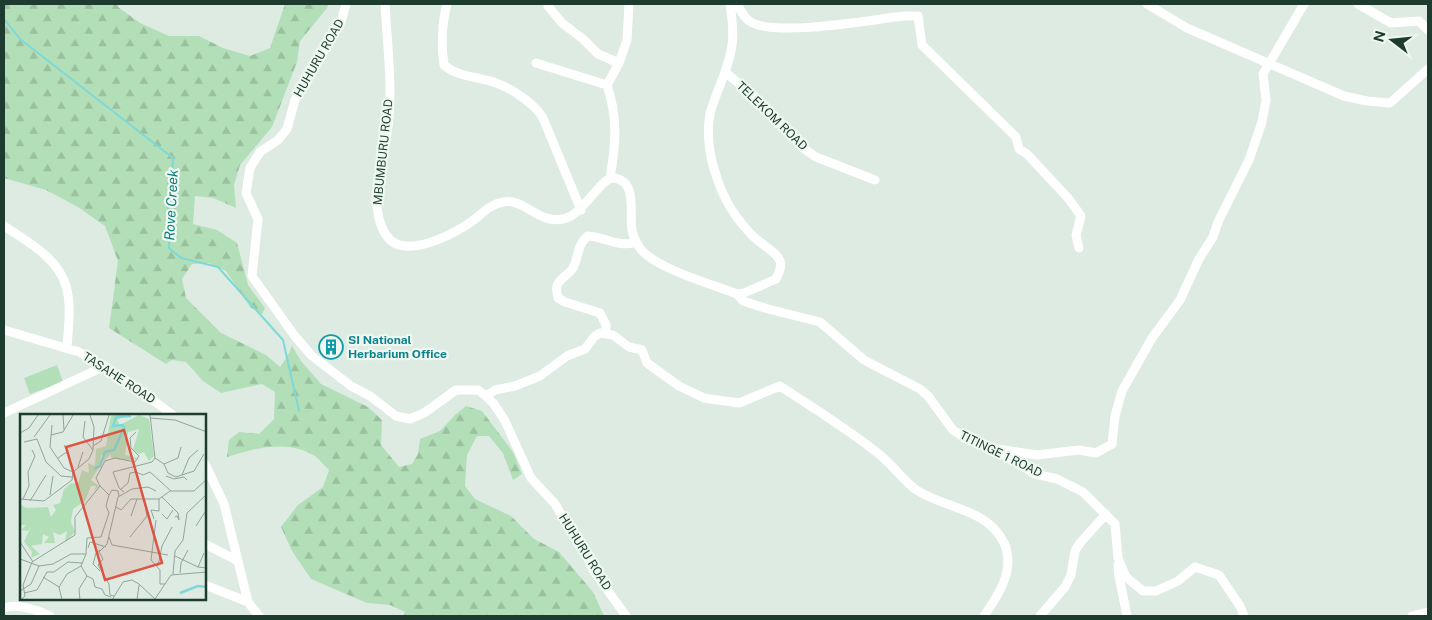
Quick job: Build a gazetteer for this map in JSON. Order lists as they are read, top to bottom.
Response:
{
  "streets": {
    "street": [
      "HUHURU ROAD",
      "TELEKOM ROAD",
      "MBUMBURU ROAD",
      "TASAHE ROAD",
      "TITINGE 1 ROAD"
    ]
  },
  "water": ["Rove Creek"],
  "places": {
    "building": ["SI National Herbarium Office"]
  },
  "north": "left"
}
